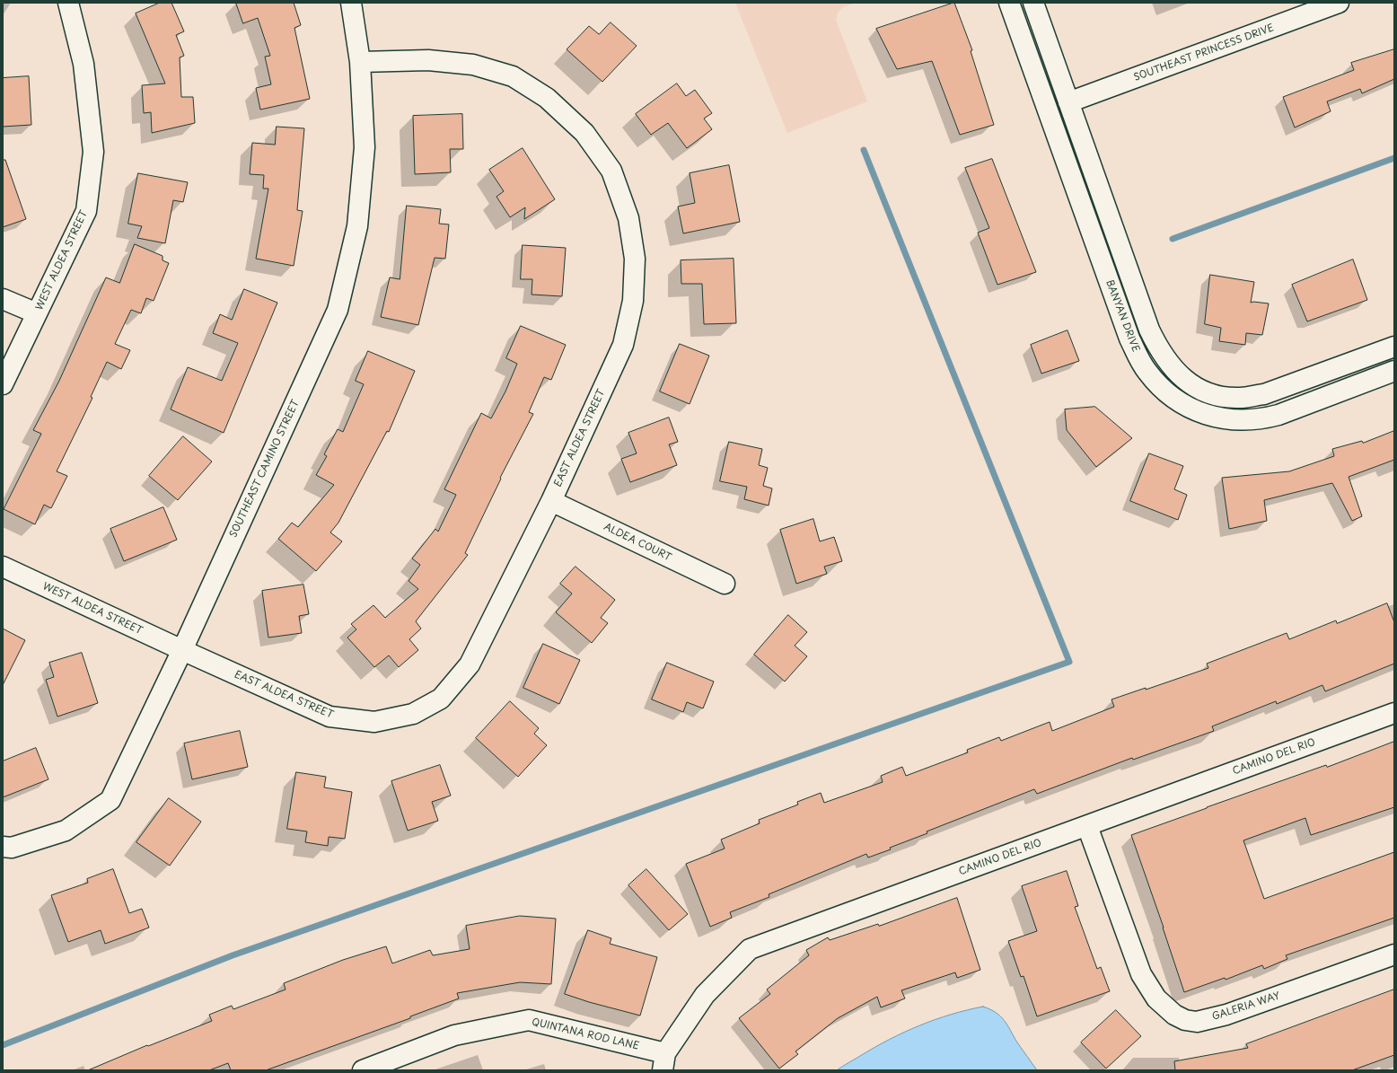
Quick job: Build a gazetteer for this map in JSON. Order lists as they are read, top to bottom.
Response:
{
  "streets": {
    "street": [
      "SOUTHEAST PRINCESS DRIVE",
      "WEST ALDEA STREET",
      "BANYAN DRIVE",
      "EAST ALDEA STREET",
      "SOUTHEAST CAMINO STREET",
      "ALDEA COURT",
      "CAMINO DEL RIO",
      "GALERIA WAY",
      "QUINTANA ROD LANE"
    ]
  },
  "crossings": [
    ["SOUTHEAST PRINCESS DRIVE", "BANYAN DRIVE"],
    ["WEST ALDEA STREET", "EAST ALDEA STREET"],
    ["WEST ALDEA STREET", "SOUTHEAST CAMINO STREET"],
    ["EAST ALDEA STREET", "SOUTHEAST CAMINO STREET"],
    ["EAST ALDEA STREET", "ALDEA COURT"],
    ["CAMINO DEL RIO", "GALERIA WAY"],
    ["CAMINO DEL RIO", "QUINTANA ROD LANE"]
  ]
}
